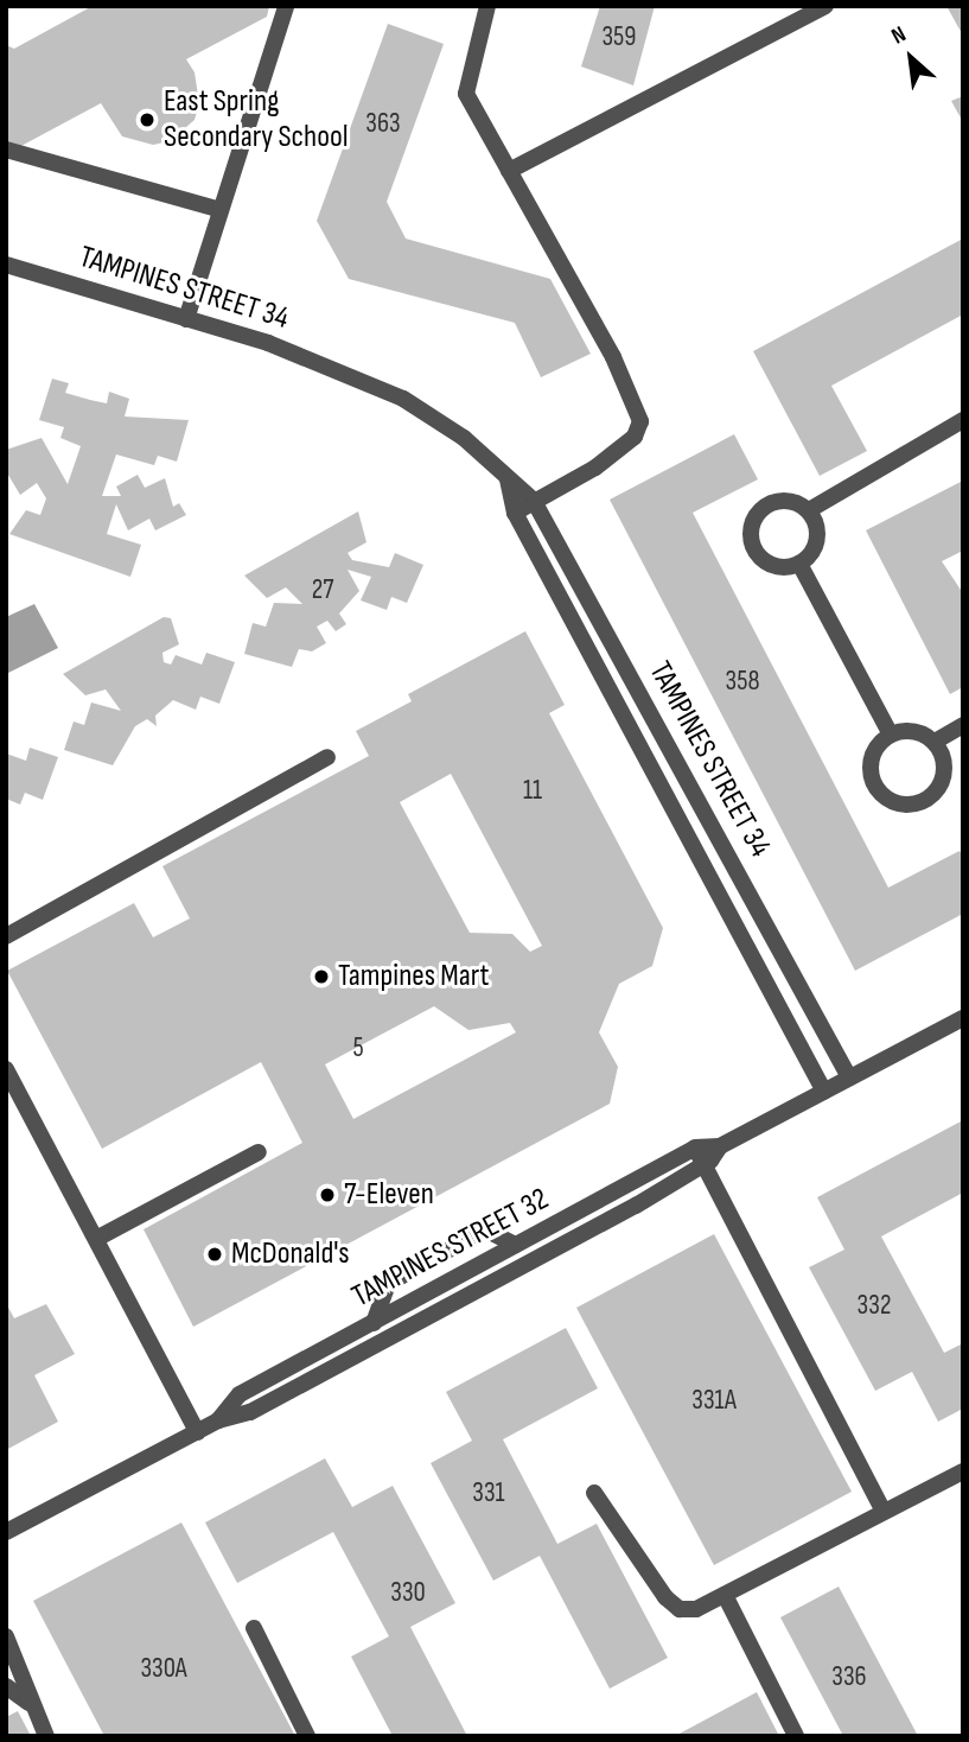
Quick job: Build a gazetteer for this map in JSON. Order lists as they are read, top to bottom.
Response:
{
  "streets": {
    "street": ["TAMPINES STREET 34", "TAMPINES STREET 32"]
  },
  "crossings": [
    ["TAMPINES STREET 34", "TAMPINES STREET 32"]
  ],
  "places": [
    "East Spring Secondary School",
    "Tampines Mart",
    "7-Eleven",
    "McDonald's"
  ],
  "house_numbers": [
    "359",
    "363",
    "27",
    "358",
    "11",
    "5",
    "332",
    "331A",
    "331",
    "330",
    "330A",
    "336"
  ],
  "north": "top left"
}
